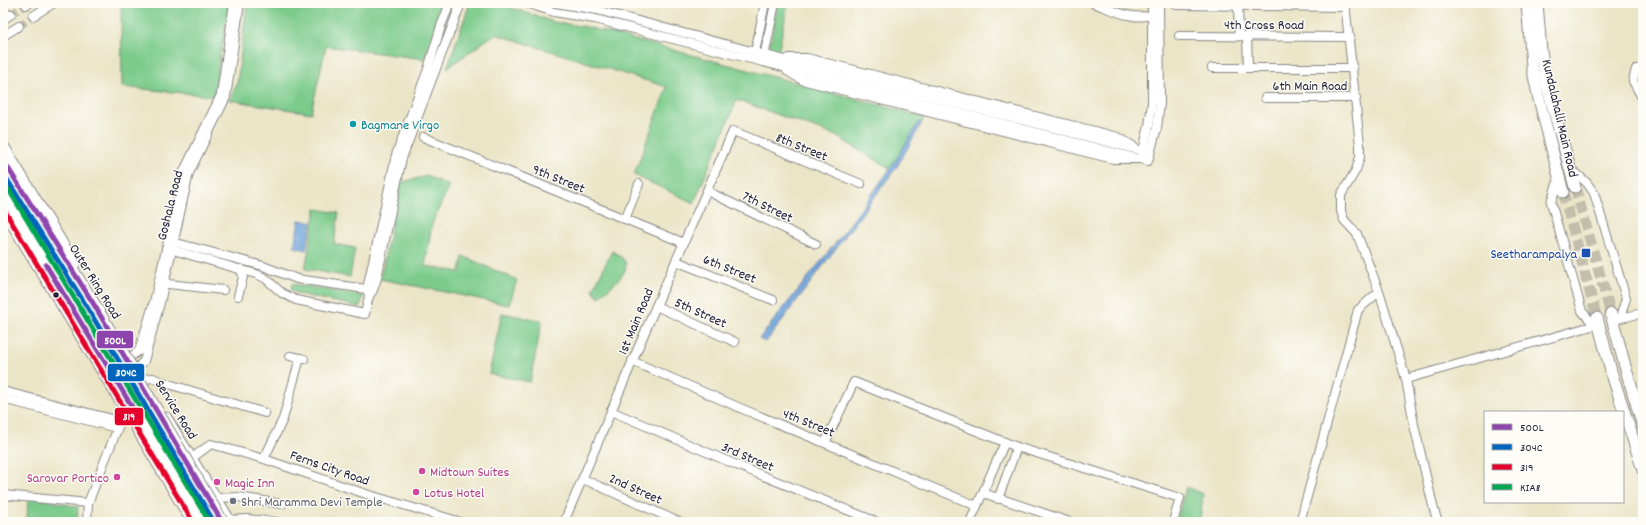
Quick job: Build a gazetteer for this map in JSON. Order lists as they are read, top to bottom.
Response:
{
  "streets": {
    "highway": ["Outer Ring Road"],
    "main road": ["Kundalahalli Main Road"],
    "street": [
      "4th Cross Road",
      "6th Main Road",
      "8th Street",
      "9th Street",
      "Goshala Road",
      "7th Street",
      "6th Street",
      "5th Street",
      "1st Main Road",
      "Service Road",
      "4th Street",
      "3rd Street",
      "Ferns City Road",
      "2nd Street"
    ]
  },
  "crossings": [
    ["8th Street", "1st Main Road"],
    ["9th Street", "1st Main Road"],
    ["Goshala Road", "Service Road"],
    ["7th Street", "1st Main Road"],
    ["6th Street", "1st Main Road"],
    ["Outer Ring Road", "Service Road"],
    ["5th Street", "1st Main Road"],
    ["1st Main Road", "4th Street"],
    ["1st Main Road", "3rd Street"],
    ["1st Main Road", "2nd Street"],
    ["Service Road", "Ferns City Road"]
  ],
  "places": {
    "other": [
      "Bagmane Virgo",
      "Midtown Suites",
      "Sarovar Portico",
      "Magic Inn",
      "Lotus Hotel",
      "Shri Maramma Devi Temple"
    ],
    "transit": ["Seetharampalya"]
  },
  "lines": [
    "transit line 500L",
    "transit line 304C",
    "transit line KIA8",
    "transit line 319"
  ],
  "legend": [
    "500L",
    "304C",
    "319",
    "KIA8"
  ]
}
